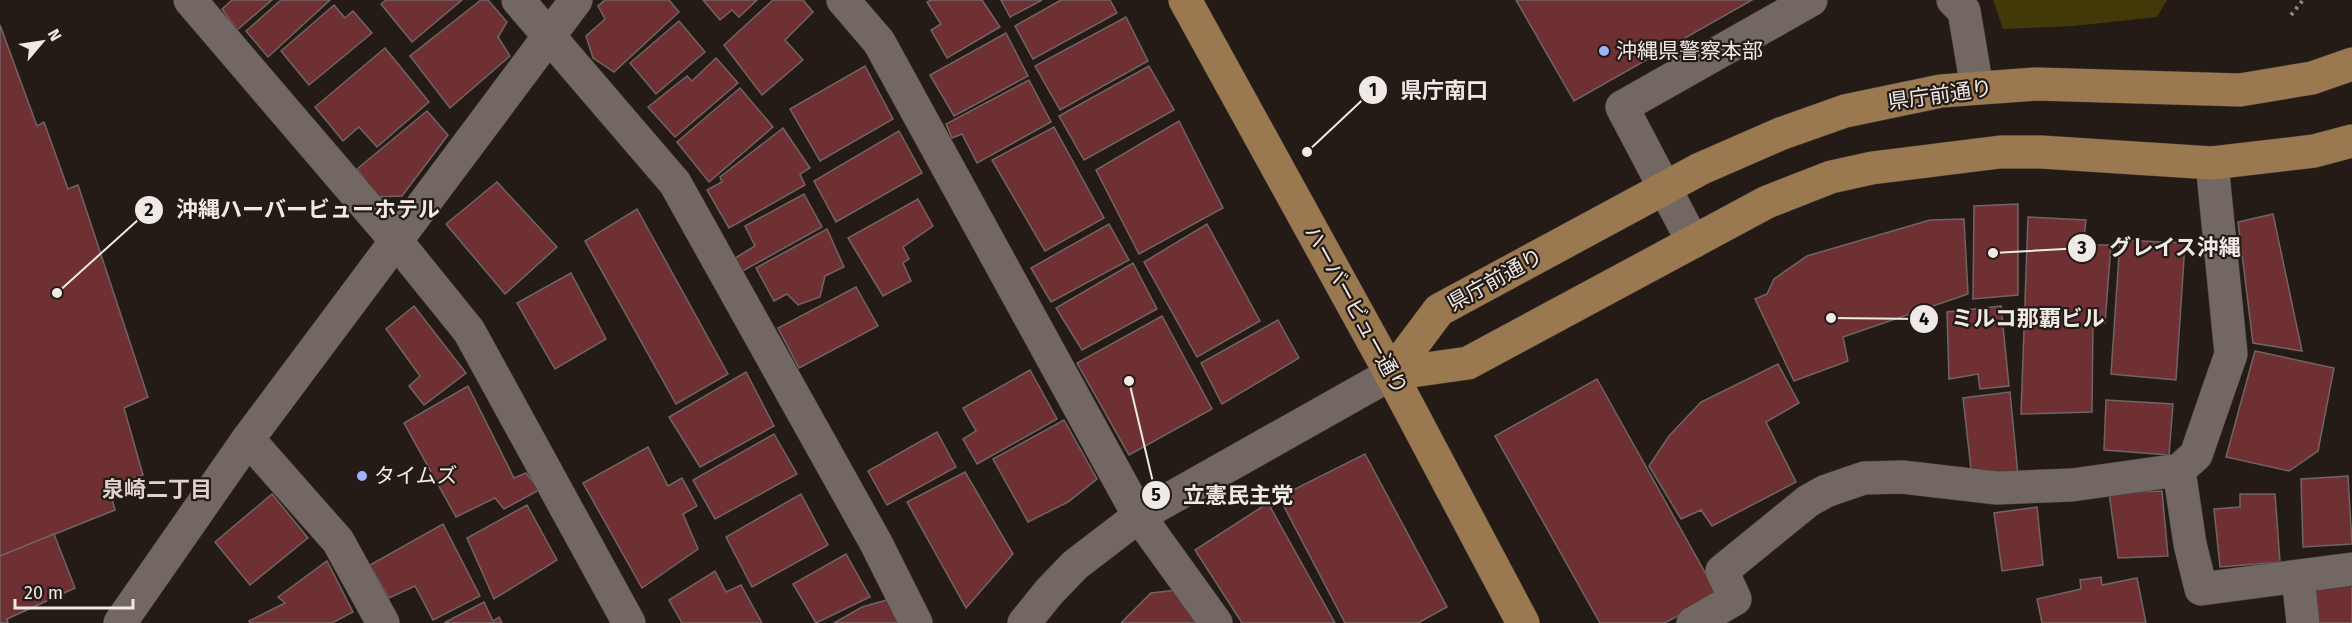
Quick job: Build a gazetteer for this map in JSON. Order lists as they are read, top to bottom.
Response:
{
  "streets": {
    "main road": ["県庁前通り", "ハーバービュー通り"]
  },
  "crossings": [
    ["県庁前通り", "ハーバービュー通り"]
  ],
  "districts": ["泉崎二丁目"],
  "places": [
    "沖縄県警察本部",
    "県庁南口",
    "グレイス沖縄",
    "沖縄ハーバービューホテル",
    "ミルコ那覇ビル",
    "立憲民主党",
    "タイムズ"
  ],
  "scale_bar": "20 m",
  "north": "top right"
}
